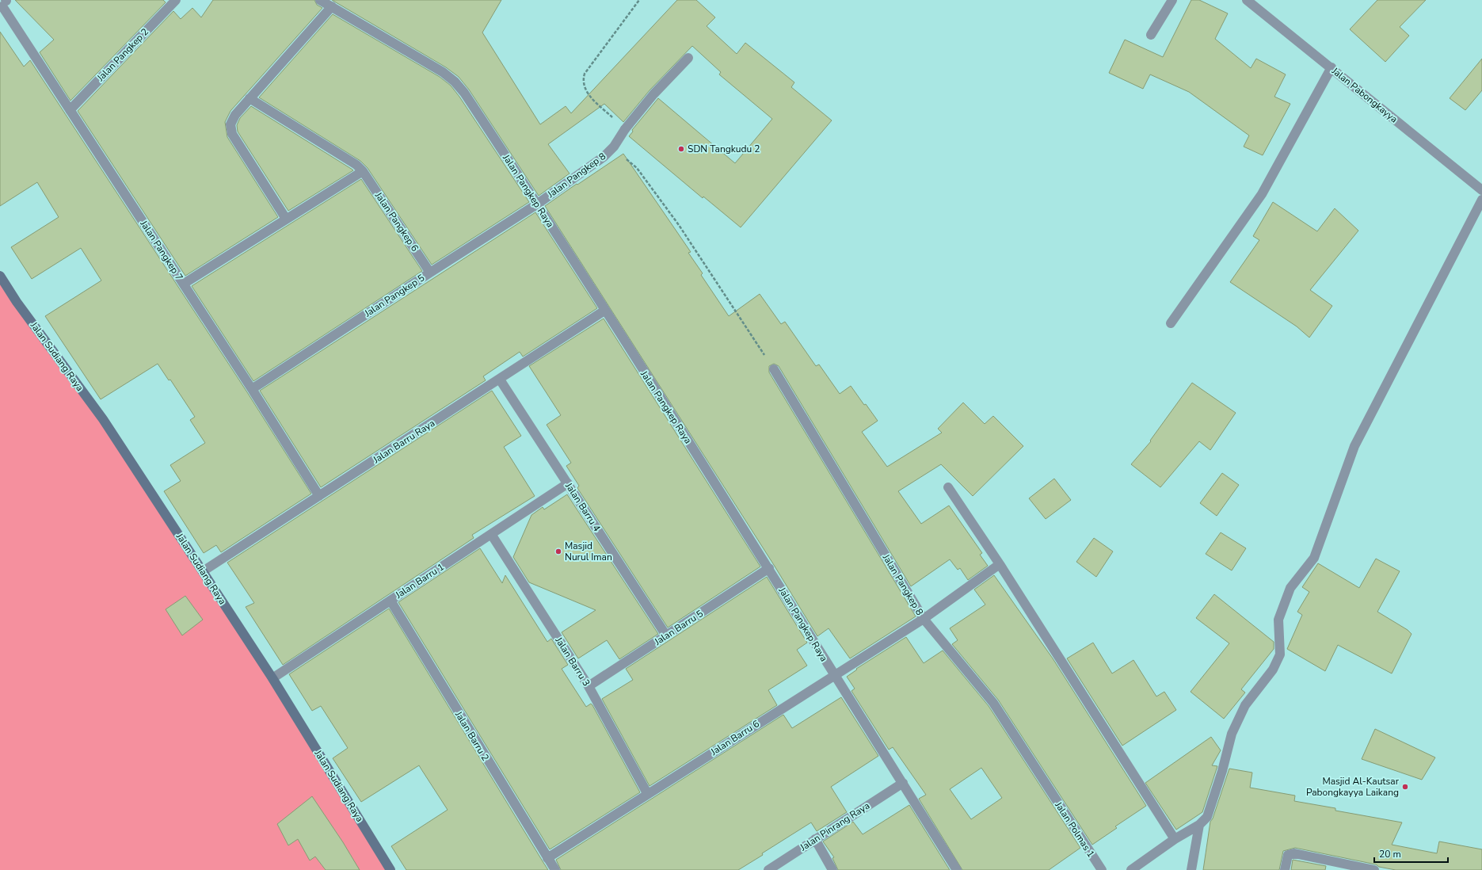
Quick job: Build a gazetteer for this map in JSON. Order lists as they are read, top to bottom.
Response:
{
  "streets": {
    "street": [
      "Jalan Pangkep 2",
      "Jalan Pabongkayya",
      "Jalan Pangkep 8",
      "Jalan Pangkep Raya",
      "Jalan Pangkep 6",
      "Jalan Pangkep 7",
      "Jalan Pangkep 5",
      "Jalan Sudiang Raya",
      "Jalan Barru Raya",
      "Jalan Barru 4",
      "Jalan Barru 1",
      "Jalan Barru 5",
      "Jalan Barru 3",
      "Jalan Barru 2",
      "Jalan Barru 6",
      "Jalan Pinrang Raya",
      "Jalan Polmas 1"
    ]
  },
  "crossings": [
    ["Jalan Pangkep 2", "Jalan Pangkep 7"],
    ["Jalan Pangkep 8", "Jalan Pangkep Raya"],
    ["Jalan Pangkep 8", "Jalan Pangkep 5"],
    ["Jalan Pangkep 8", "Jalan Barru 6"],
    ["Jalan Pangkep 8", "Jalan Polmas 1"],
    ["Jalan Pangkep Raya", "Jalan Pangkep 5"],
    ["Jalan Pangkep Raya", "Jalan Barru Raya"],
    ["Jalan Pangkep Raya", "Jalan Barru 5"],
    ["Jalan Pangkep Raya", "Jalan Barru 6"],
    ["Jalan Pangkep Raya", "Jalan Pinrang Raya"],
    ["Jalan Pangkep 6", "Jalan Pangkep 5"],
    ["Jalan Pangkep 7", "Jalan Pangkep 5"],
    ["Jalan Pangkep 7", "Jalan Barru Raya"],
    ["Jalan Sudiang Raya", "Jalan Barru Raya"],
    ["Jalan Sudiang Raya", "Jalan Barru 1"],
    ["Jalan Barru Raya", "Jalan Barru 4"],
    ["Jalan Barru 4", "Jalan Barru 1"],
    ["Jalan Barru 4", "Jalan Barru 5"],
    ["Jalan Barru 1", "Jalan Barru 3"],
    ["Jalan Barru 1", "Jalan Barru 2"],
    ["Jalan Barru 5", "Jalan Barru 3"],
    ["Jalan Barru 3", "Jalan Barru 6"],
    ["Jalan Barru 2", "Jalan Barru 6"]
  ],
  "places": ["SDN Tangkudu 2", "Masjid Nurul Iman", "Masjid Al-Kautsar Pabongkayya Laikang"],
  "scale_bar": "20 m"
}
